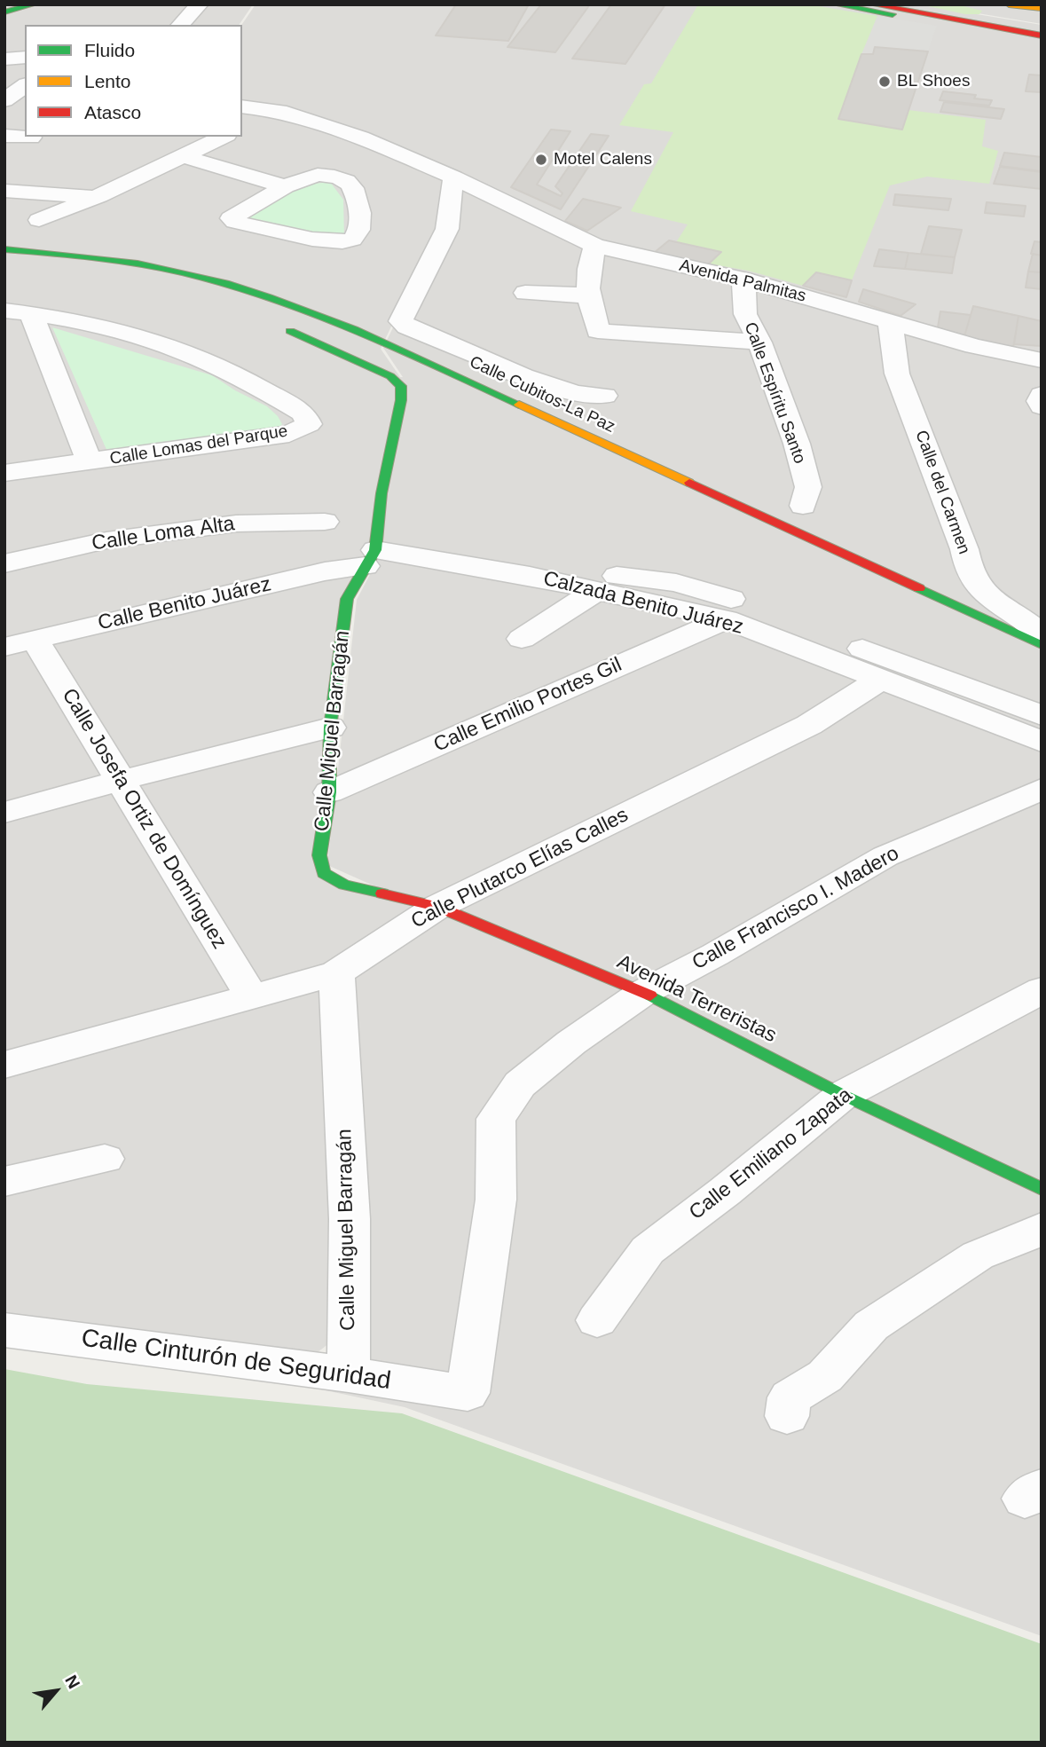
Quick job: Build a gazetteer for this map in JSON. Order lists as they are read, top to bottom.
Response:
{
  "streets": {
    "street": [
      "Avenida Palmitas",
      "Calle Espíritu Santo",
      "Calle Cubitos-La Paz",
      "Calle Lomas del Parque",
      "Calle del Carmen",
      "Calle Loma Alta",
      "Calzada Benito Juárez",
      "Calle Benito Juárez",
      "Calle Emilio Portes Gil",
      "Calle Miguel Barragán",
      "Calle Josefa Ortiz de Domínguez",
      "Calle Plutarco Elías Calles",
      "Calle Francisco I. Madero",
      "Avenida Terreristas",
      "Calle Emiliano Zapata",
      "Calle Cinturón de Seguridad"
    ]
  },
  "crossings": [
    ["Avenida Palmitas", "Calle Espíritu Santo"],
    ["Avenida Palmitas", "Calle del Carmen"],
    ["Calzada Benito Juárez", "Calle Benito Juárez"],
    ["Calzada Benito Juárez", "Calle Emilio Portes Gil"],
    ["Calzada Benito Juárez", "Calle Miguel Barragán"],
    ["Calzada Benito Juárez", "Calle Plutarco Elías Calles"],
    ["Calle Benito Juárez", "Calle Miguel Barragán"],
    ["Calle Benito Juárez", "Calle Josefa Ortiz de Domínguez"],
    ["Calle Emilio Portes Gil", "Calle Miguel Barragán"],
    ["Calle Miguel Barragán", "Calle Plutarco Elías Calles"],
    ["Calle Miguel Barragán", "Avenida Terreristas"],
    ["Calle Miguel Barragán", "Calle Cinturón de Seguridad"],
    ["Calle Josefa Ortiz de Domínguez", "Calle Plutarco Elías Calles"],
    ["Calle Plutarco Elías Calles", "Avenida Terreristas"],
    ["Calle Francisco I. Madero", "Avenida Terreristas"],
    ["Calle Francisco I. Madero", "Calle Cinturón de Seguridad"],
    ["Avenida Terreristas", "Calle Emiliano Zapata"]
  ],
  "places": ["BL Shoes", "Motel Calens"],
  "legend": ["Fluido", "Lento", "Atasco"],
  "north": "top right"
}
